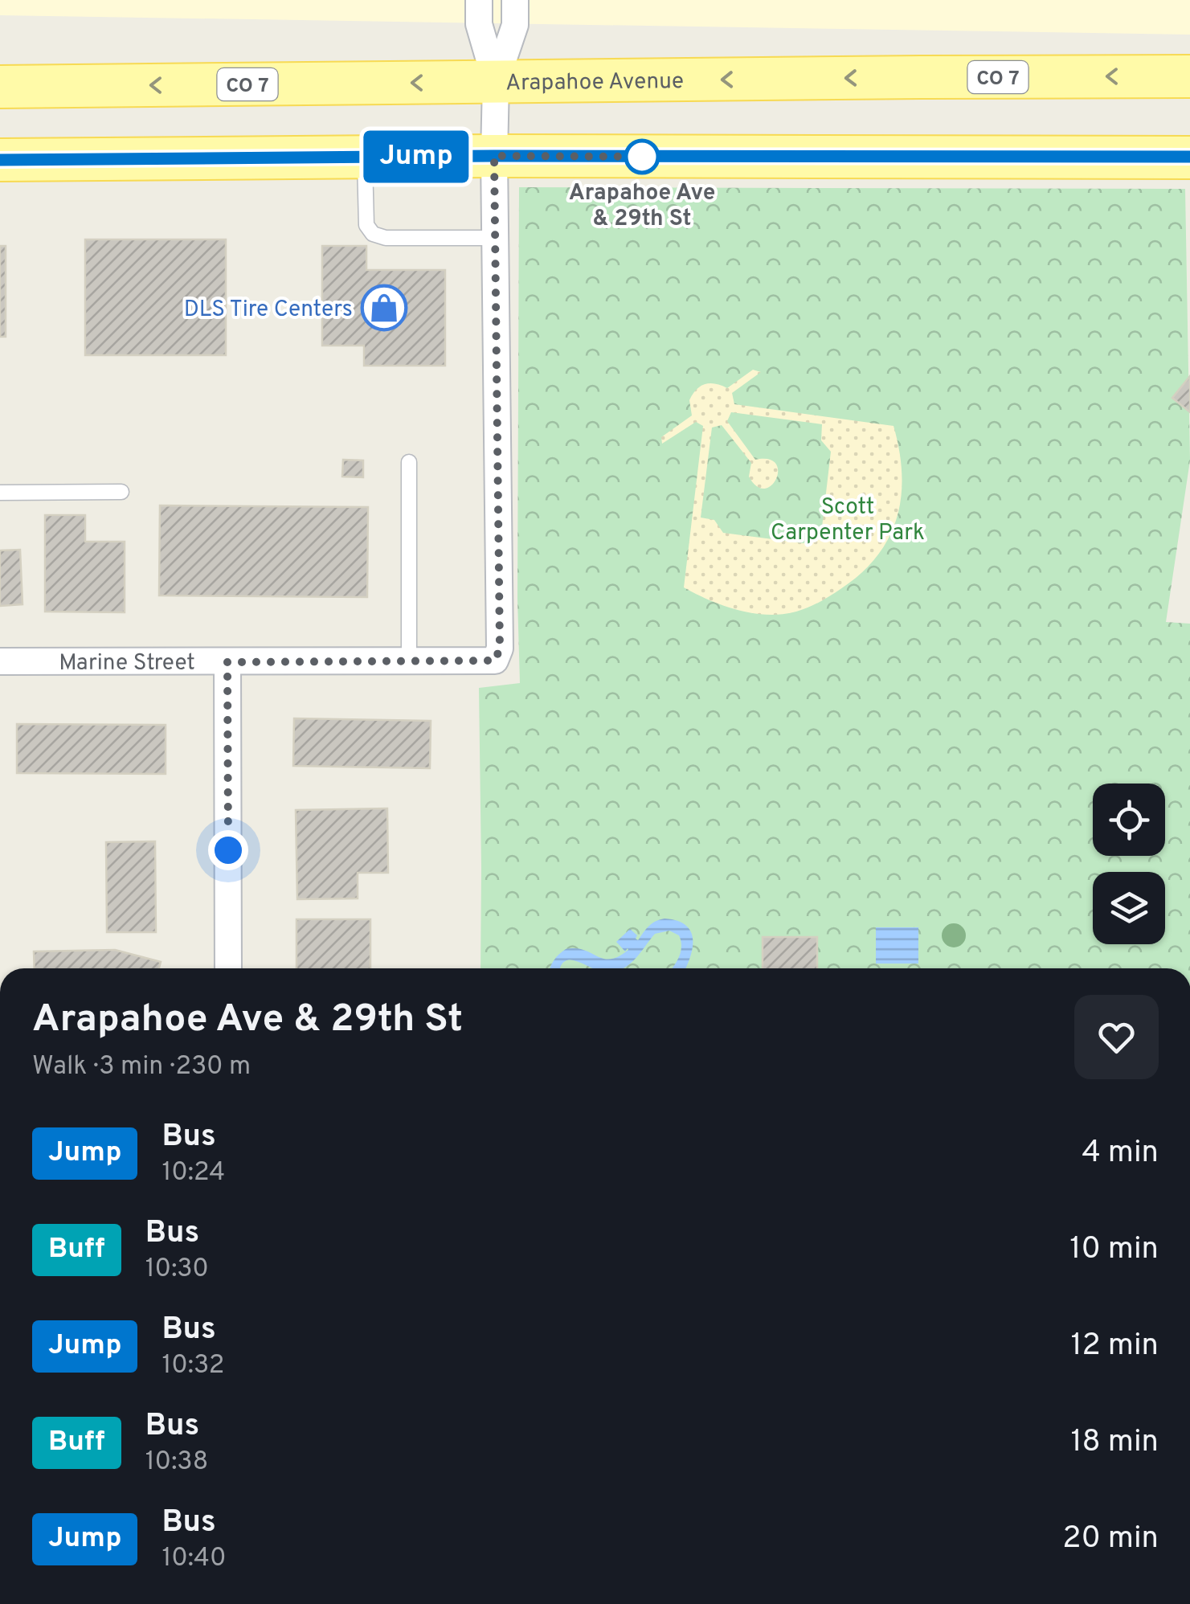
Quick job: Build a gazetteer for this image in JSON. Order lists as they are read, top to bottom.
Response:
{
  "streets": {
    "main road": ["CO 7", "Arapahoe Avenue"],
    "street": ["Marine Street"]
  },
  "parks": ["Scott Carpenter Park"],
  "places": {
    "other": ["Arapahoe Ave & 29th St"],
    "shop": ["DLS Tire Centers"]
  },
  "lines": ["bus line Jump"],
  "page": {
    "on_map": "Jump",
    "heading": ["Arapahoe Ave & 29th St", "Walk · 3 min · 230 m"],
    "list": [
      {
        "mark": "Jump",
        "name": "Bus",
        "note": "10:24",
        "value": "4 min"
      },
      {
        "mark": "Buff",
        "name": "Bus",
        "note": "10:30",
        "value": "10 min"
      },
      {
        "mark": "Jump",
        "name": "Bus",
        "note": "10:32",
        "value": "12 min"
      },
      {
        "mark": "Buff",
        "name": "Bus",
        "note": "10:38",
        "value": "18 min"
      },
      {
        "mark": "Jump",
        "name": "Bus",
        "note": "10:40",
        "value": "20 min"
      }
    ]
  }
}
